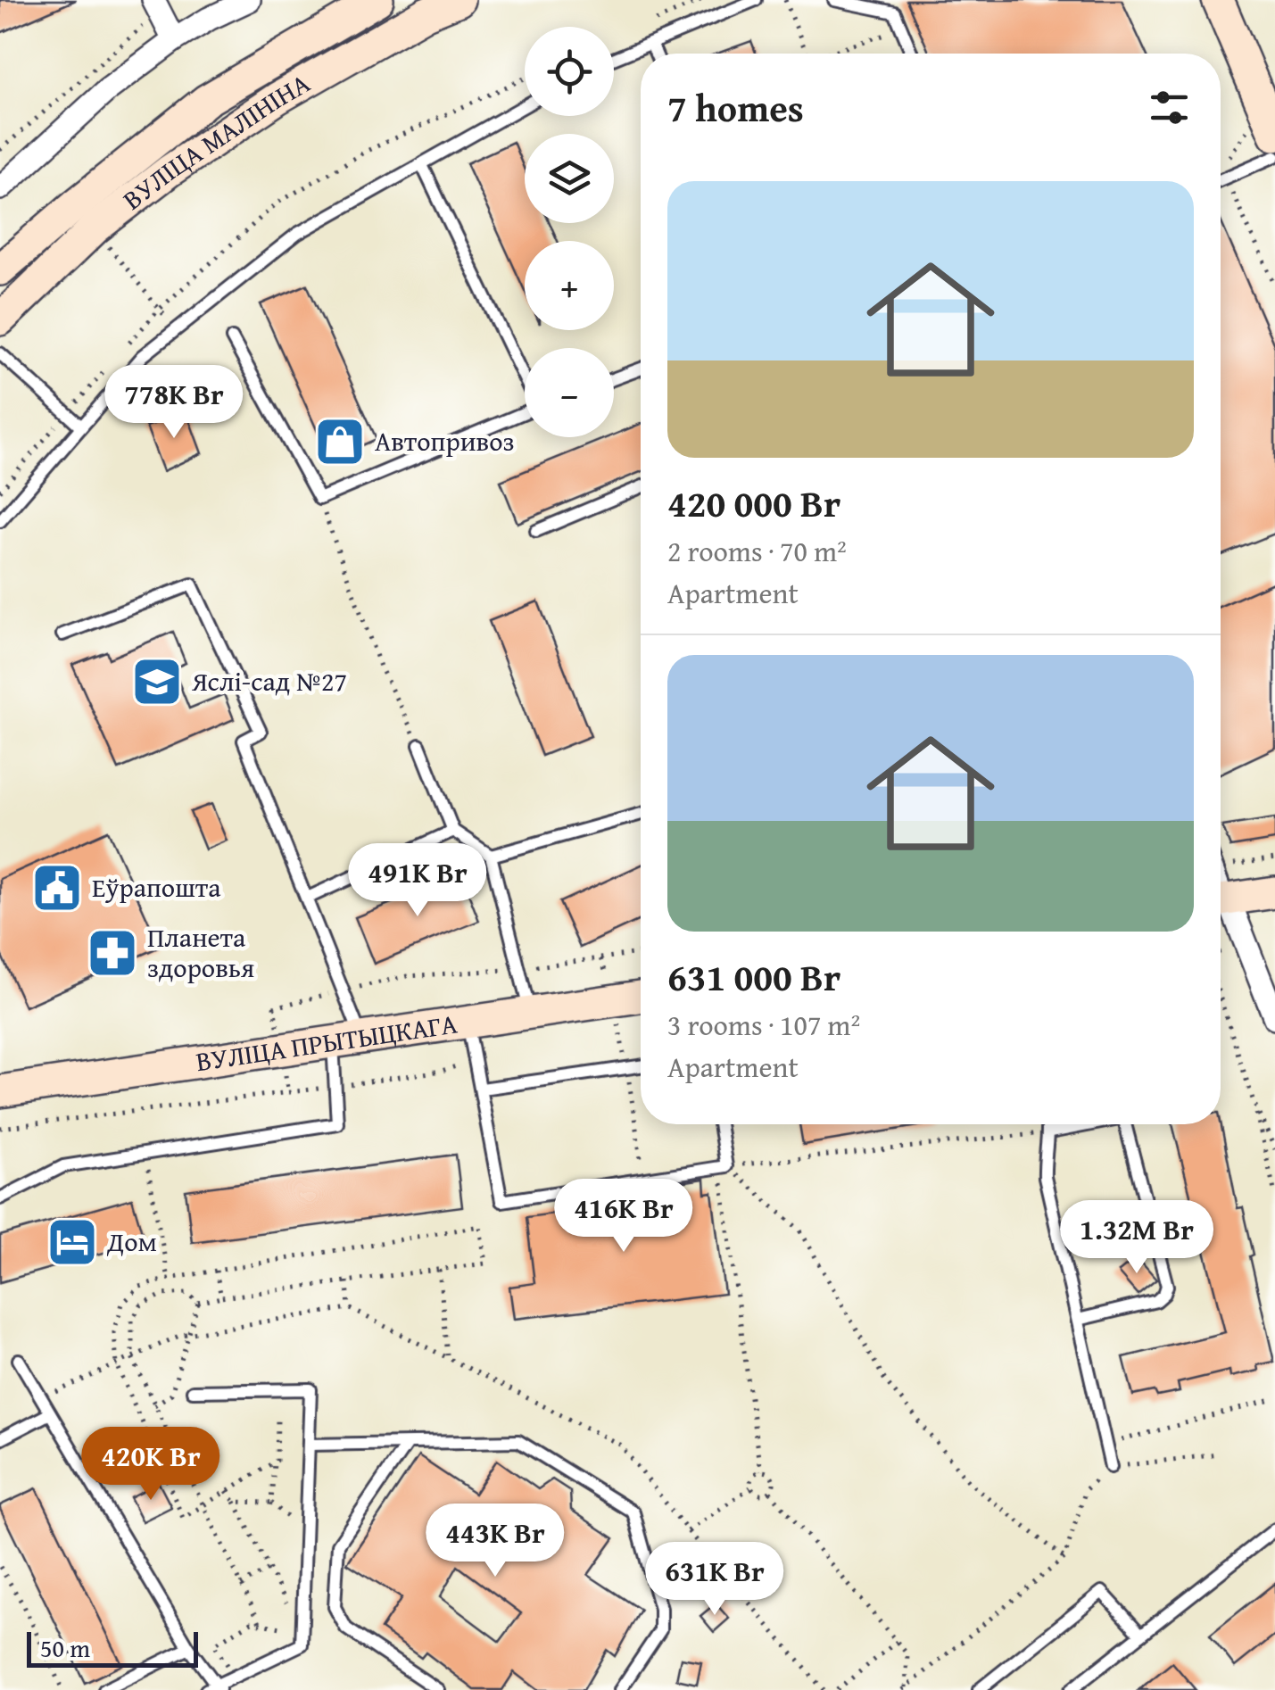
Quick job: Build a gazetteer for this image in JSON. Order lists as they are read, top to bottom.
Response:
{
  "streets": {
    "main road": ["ВУЛІЦА МАЛІНІНА", "ВУЛІЦА ПРЫТЫЦКАГА"]
  },
  "places": {
    "shop": ["Автопривоз"],
    "school or university": ["Яслі-сад №27"],
    "public building": ["Еўрапошта"],
    "pharmacy": ["Планета здоровья"],
    "hotel": ["Дом"]
  },
  "scale_bar": "50 m",
  "page": {
    "map_buttons": ["+", "−"],
    "heading": "7 homes",
    "list": [
      {
        "name": "420 000 Br",
        "note": "2 rooms · 70 m² · Apartment"
      },
      {
        "name": "631 000 Br",
        "note": "3 rooms · 107 m² · Apartment"
      }
    ],
    "price": [
      "778K Br",
      "491K Br",
      "416K Br",
      "1.32M Br",
      "420K Br",
      "443K Br",
      "631K Br"
    ],
    "scale": "50 m"
  }
}
